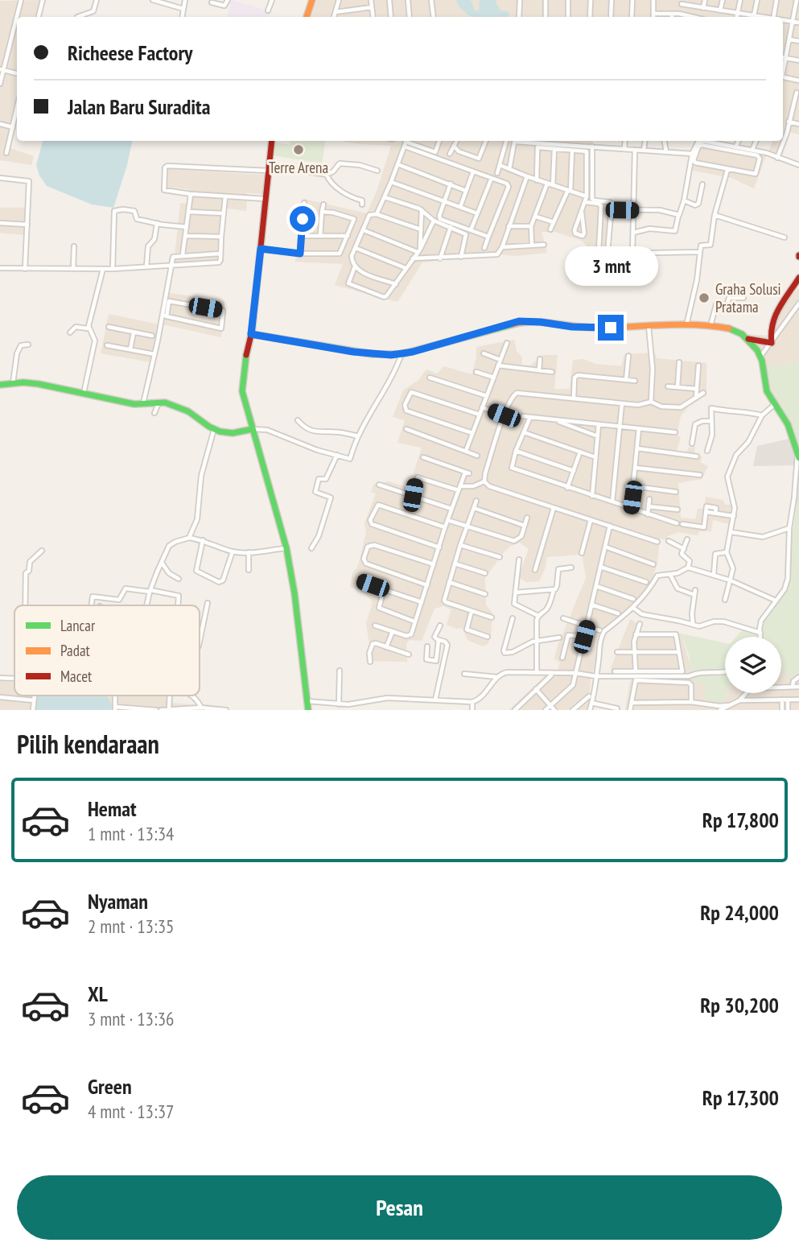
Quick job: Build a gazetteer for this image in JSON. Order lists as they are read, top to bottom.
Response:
{
  "places": ["Terre Arena", "Graha Solusi Pratama"],
  "legend": ["Lancar", "Padat", "Macet"],
  "page": {
    "banner": ["Richeese Factory", "Jalan Baru Suradita"],
    "bubble": "3 mnt",
    "heading": "Pilih kendaraan",
    "list": [
      {
        "name": "Hemat",
        "note": "1 mnt · 13:34",
        "value": "Rp 17,800"
      },
      {
        "name": "Nyaman",
        "note": "2 mnt · 13:35",
        "value": "Rp 24,000"
      },
      {
        "name": "XL",
        "note": "3 mnt · 13:36",
        "value": "Rp 30,200"
      },
      {
        "name": "Green",
        "note": "4 mnt · 13:37",
        "value": "Rp 17,300"
      }
    ],
    "buttons": "Pesan"
  }
}
